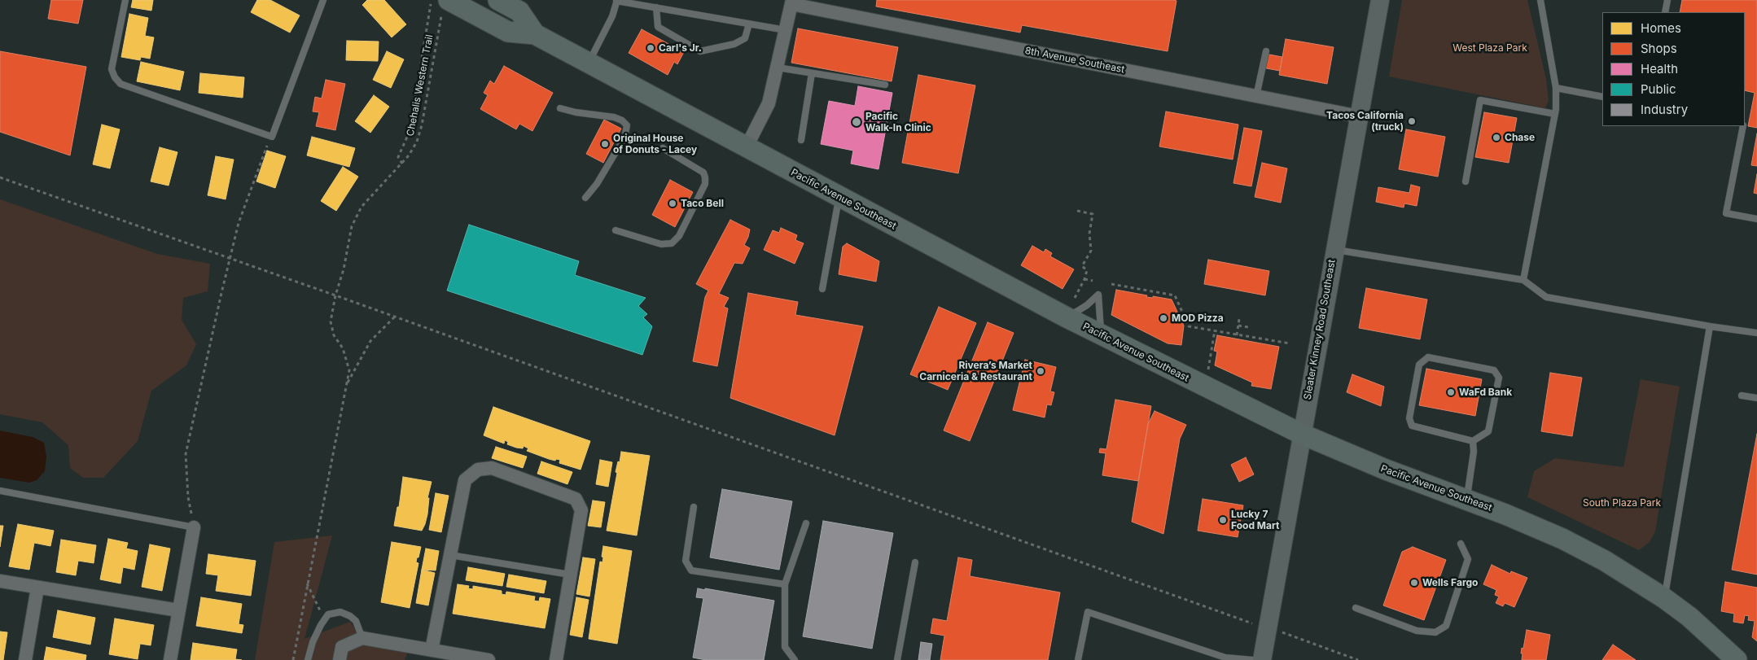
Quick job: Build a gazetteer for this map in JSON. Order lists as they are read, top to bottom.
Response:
{
  "streets": {
    "main road": ["Pacific Avenue Southeast", "Sleater Kinney Road Southeast"],
    "street": ["8th Avenue Southeast"],
    "path": ["Chehalis Western Trail"]
  },
  "crossings": [
    ["8th Avenue Southeast", "Sleater Kinney Road Southeast"],
    ["Chehalis Western Trail", "Pacific Avenue Southeast"],
    ["Pacific Avenue Southeast", "Sleater Kinney Road Southeast"]
  ],
  "parks": ["West Plaza Park", "South Plaza Park"],
  "places": [
    "Carl's Jr.",
    "Tacos California (truck)",
    "Pacific Walk-In Clinic",
    "Chase",
    "Original House of Donuts - Lacey",
    "Taco Bell",
    "MOD Pizza",
    "Rivera’s Market Carniceria & Restaurant",
    "WaFd Bank",
    "Lucky 7 Food Mart",
    "Wells Fargo"
  ],
  "legend": [
    "Homes",
    "Shops",
    "Health",
    "Public",
    "Industry"
  ]
}
